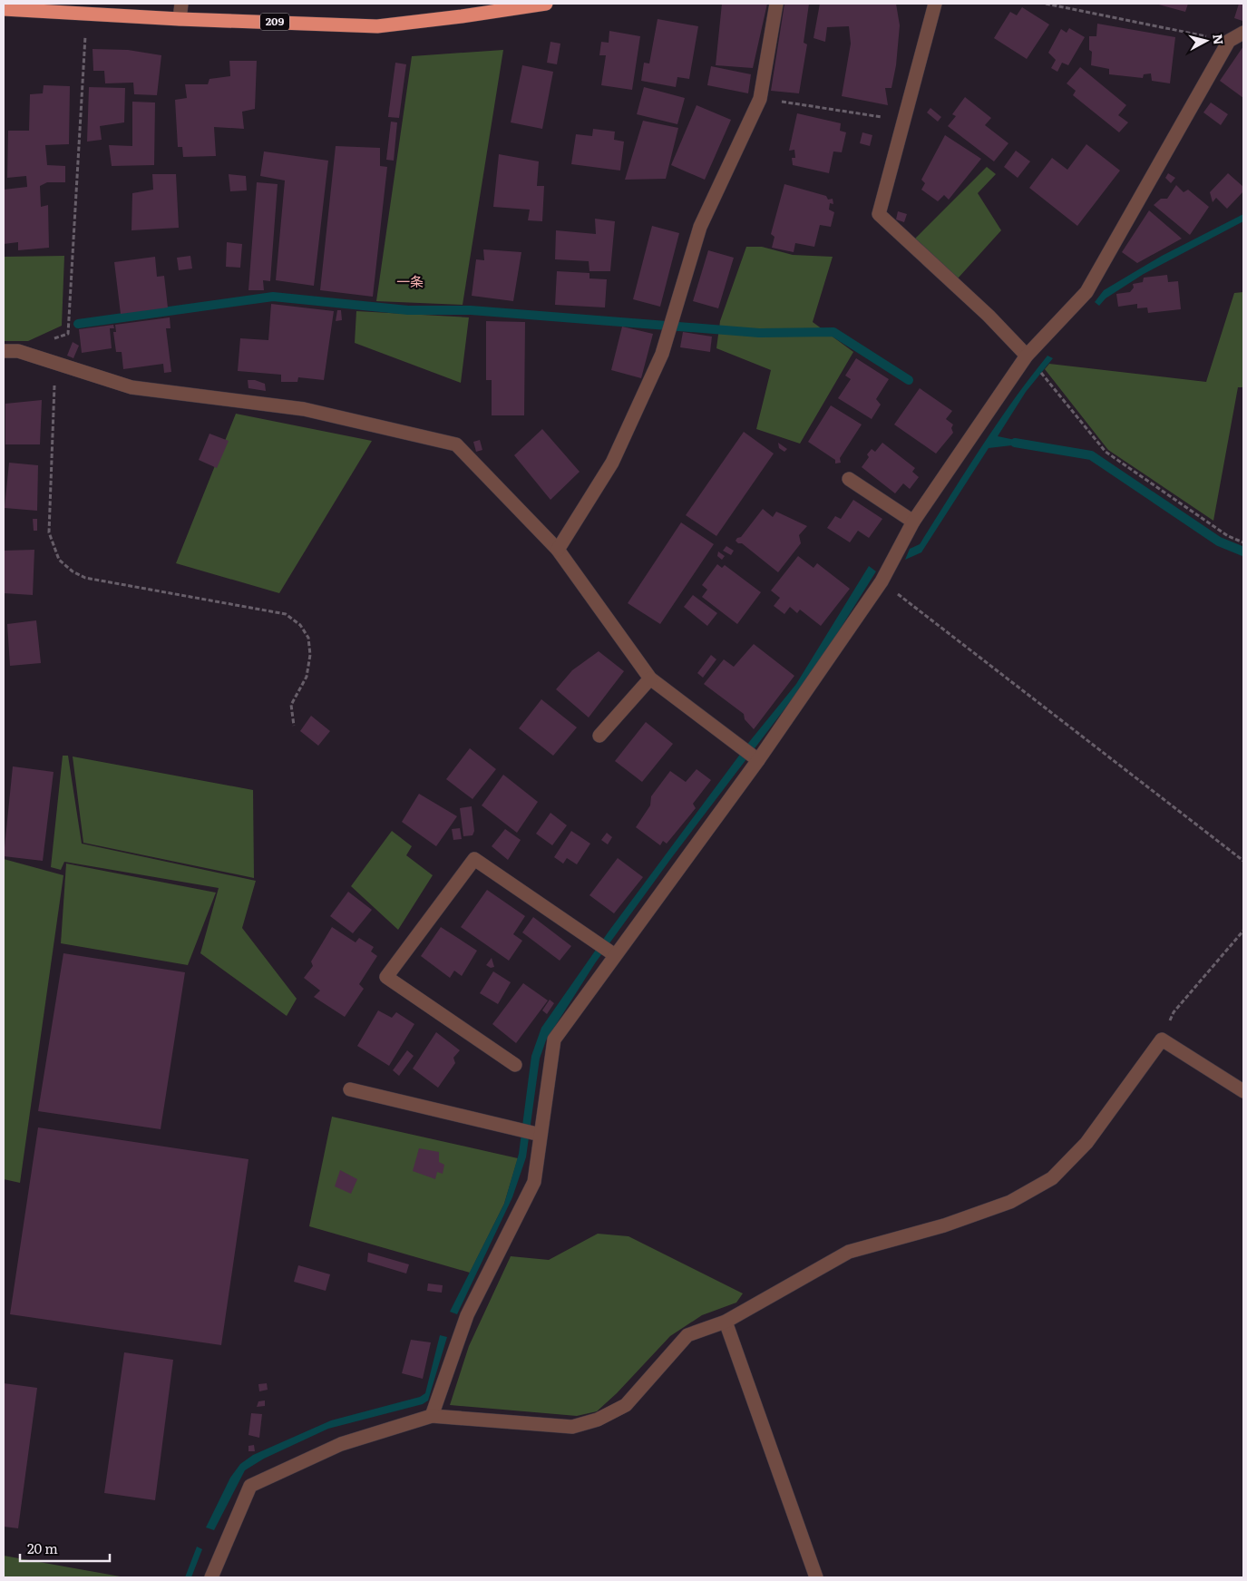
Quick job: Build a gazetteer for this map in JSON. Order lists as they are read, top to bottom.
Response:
{
  "streets": {
    "highway": ["209"]
  },
  "districts": ["一条"],
  "scale_bar": "20 m",
  "north": "right"
}
